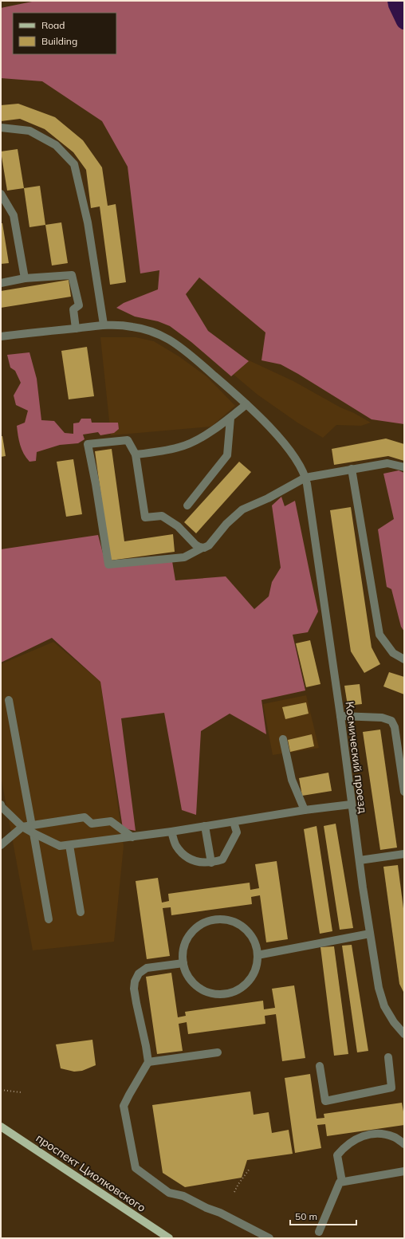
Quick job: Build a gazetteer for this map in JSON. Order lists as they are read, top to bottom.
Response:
{
  "streets": {
    "main road": ["проспект Циолковского"],
    "street": ["Космический проезд"]
  },
  "legend": ["Road", "Building"],
  "scale_bar": "50 m"
}
